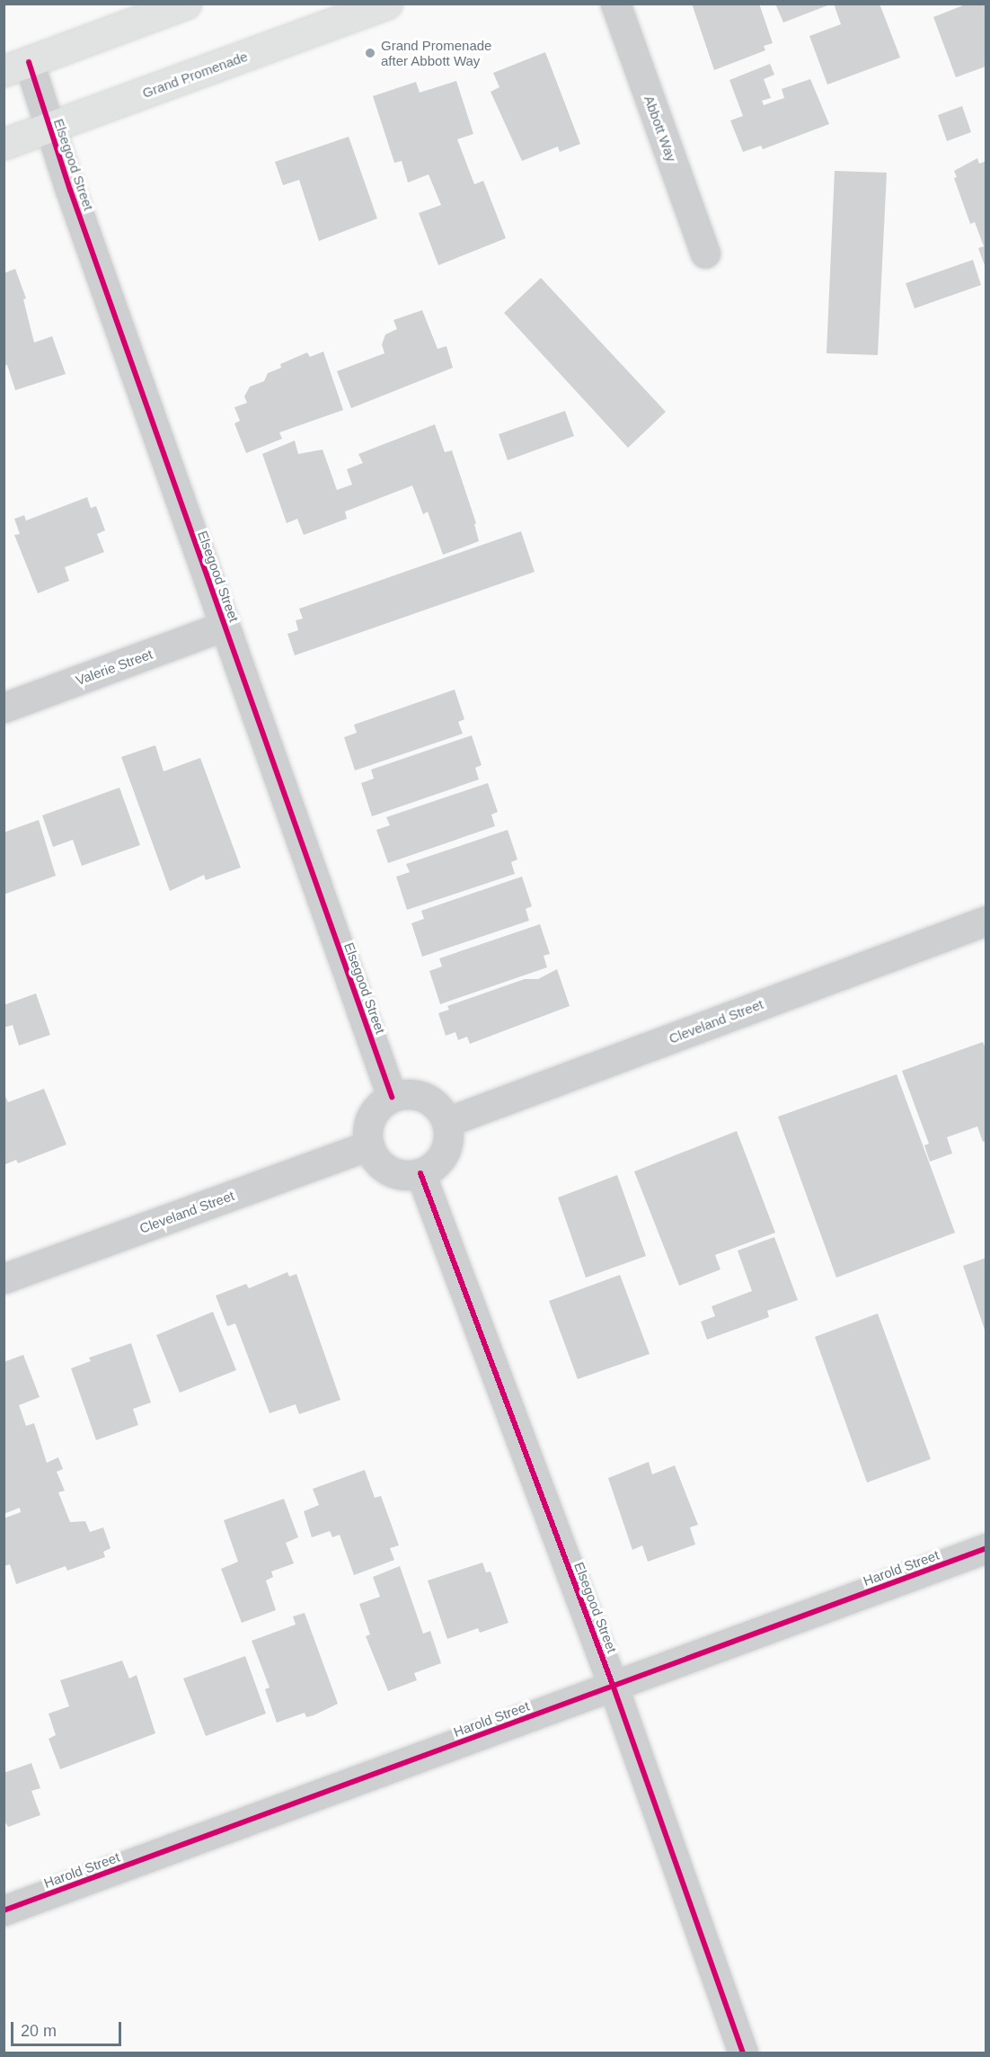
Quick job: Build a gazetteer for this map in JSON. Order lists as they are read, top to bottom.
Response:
{
  "streets": {
    "main road": ["Grand Promenade"],
    "street": [
      "Abbott Way",
      "Elsegood Street",
      "Valerie Street",
      "Cleveland Street",
      "Harold Street"
    ]
  },
  "crossings": [
    ["Grand Promenade", "Elsegood Street"],
    ["Elsegood Street", "Valerie Street"],
    ["Elsegood Street", "Cleveland Street"],
    ["Elsegood Street", "Harold Street"]
  ],
  "places": ["Grand Promenade after Abbott Way"],
  "scale_bar": "20 m"
}
